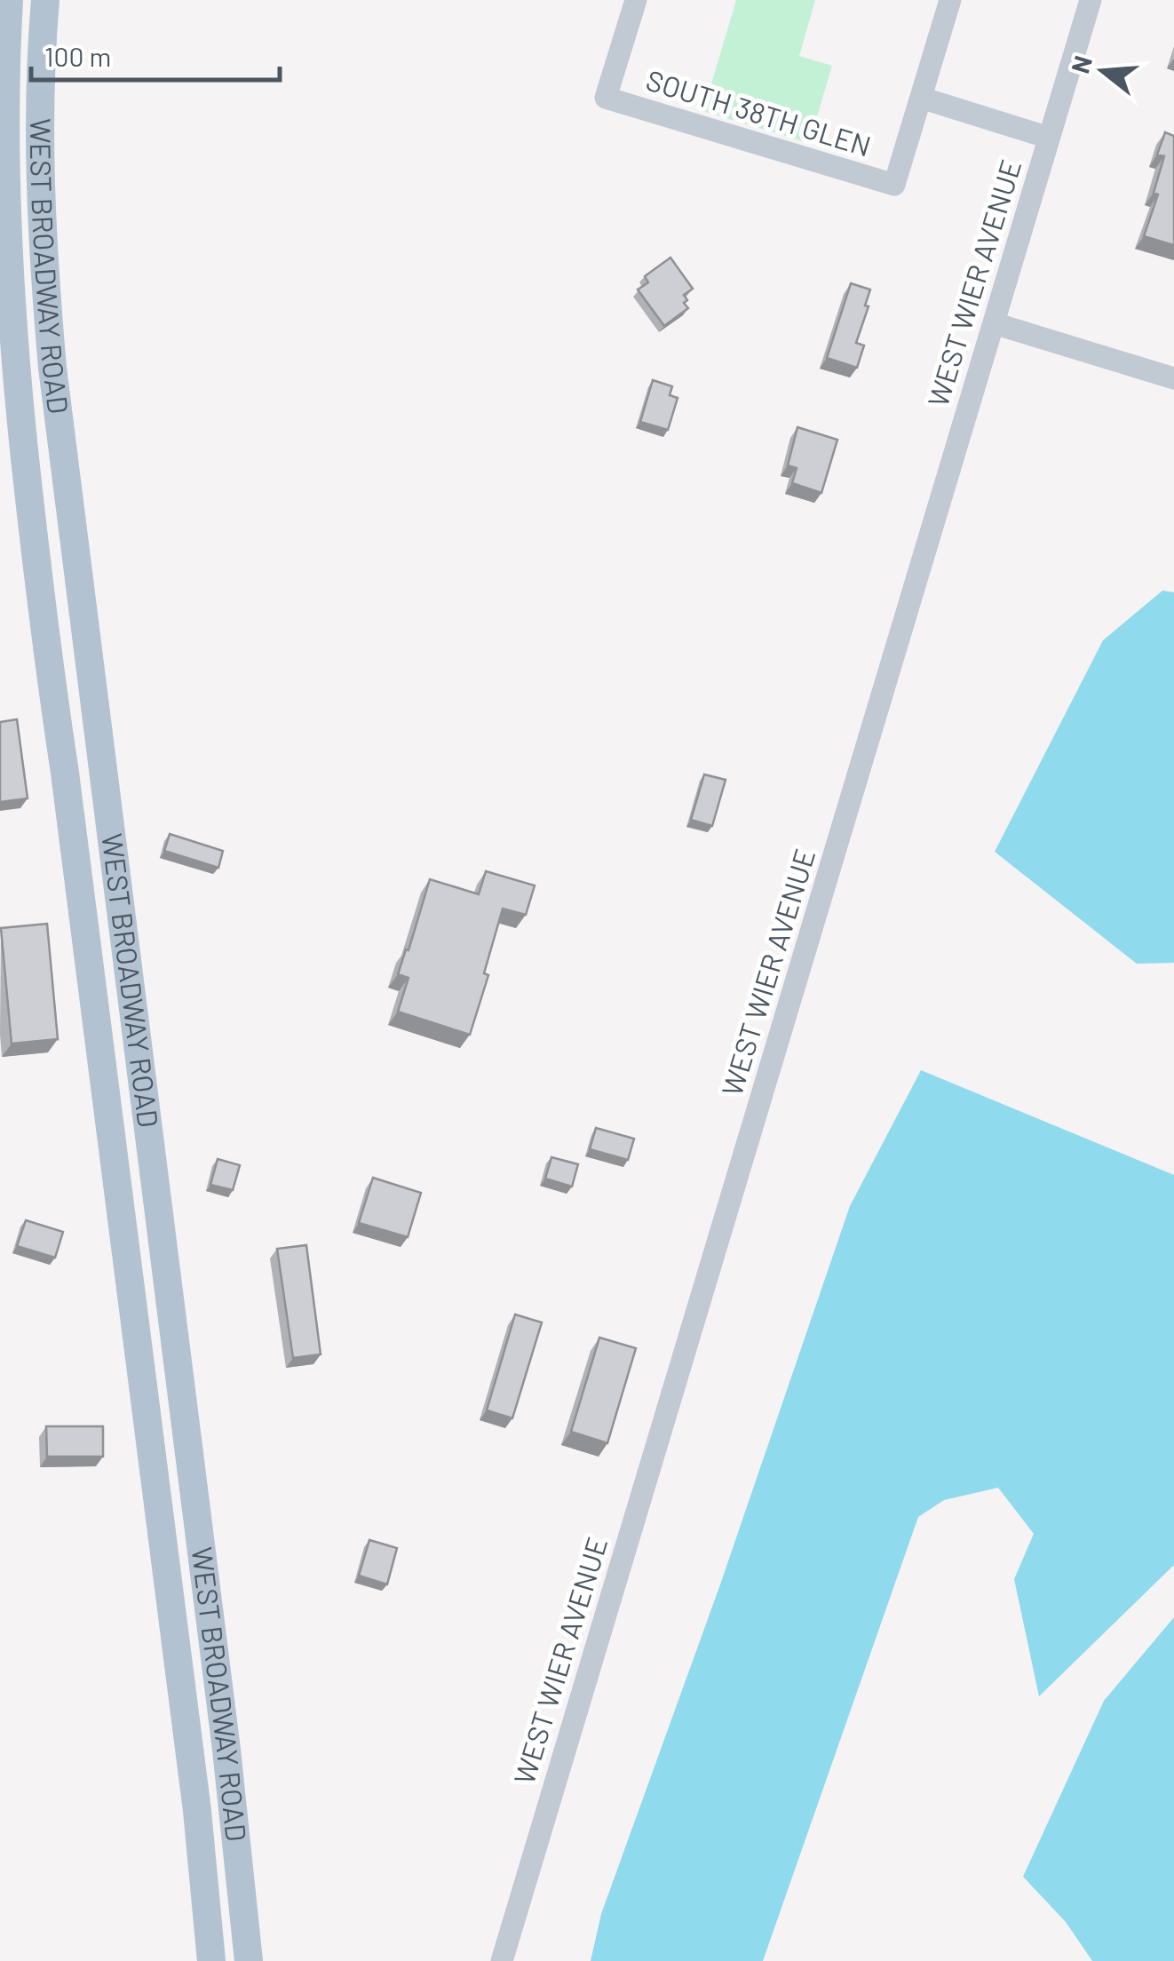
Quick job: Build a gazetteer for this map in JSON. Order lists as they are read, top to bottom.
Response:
{
  "streets": {
    "main road": ["WEST BROADWAY ROAD"],
    "street": ["SOUTH 38TH GLEN", "WEST WIER AVENUE"]
  },
  "scale_bar": "100 m",
  "north": "left"
}
